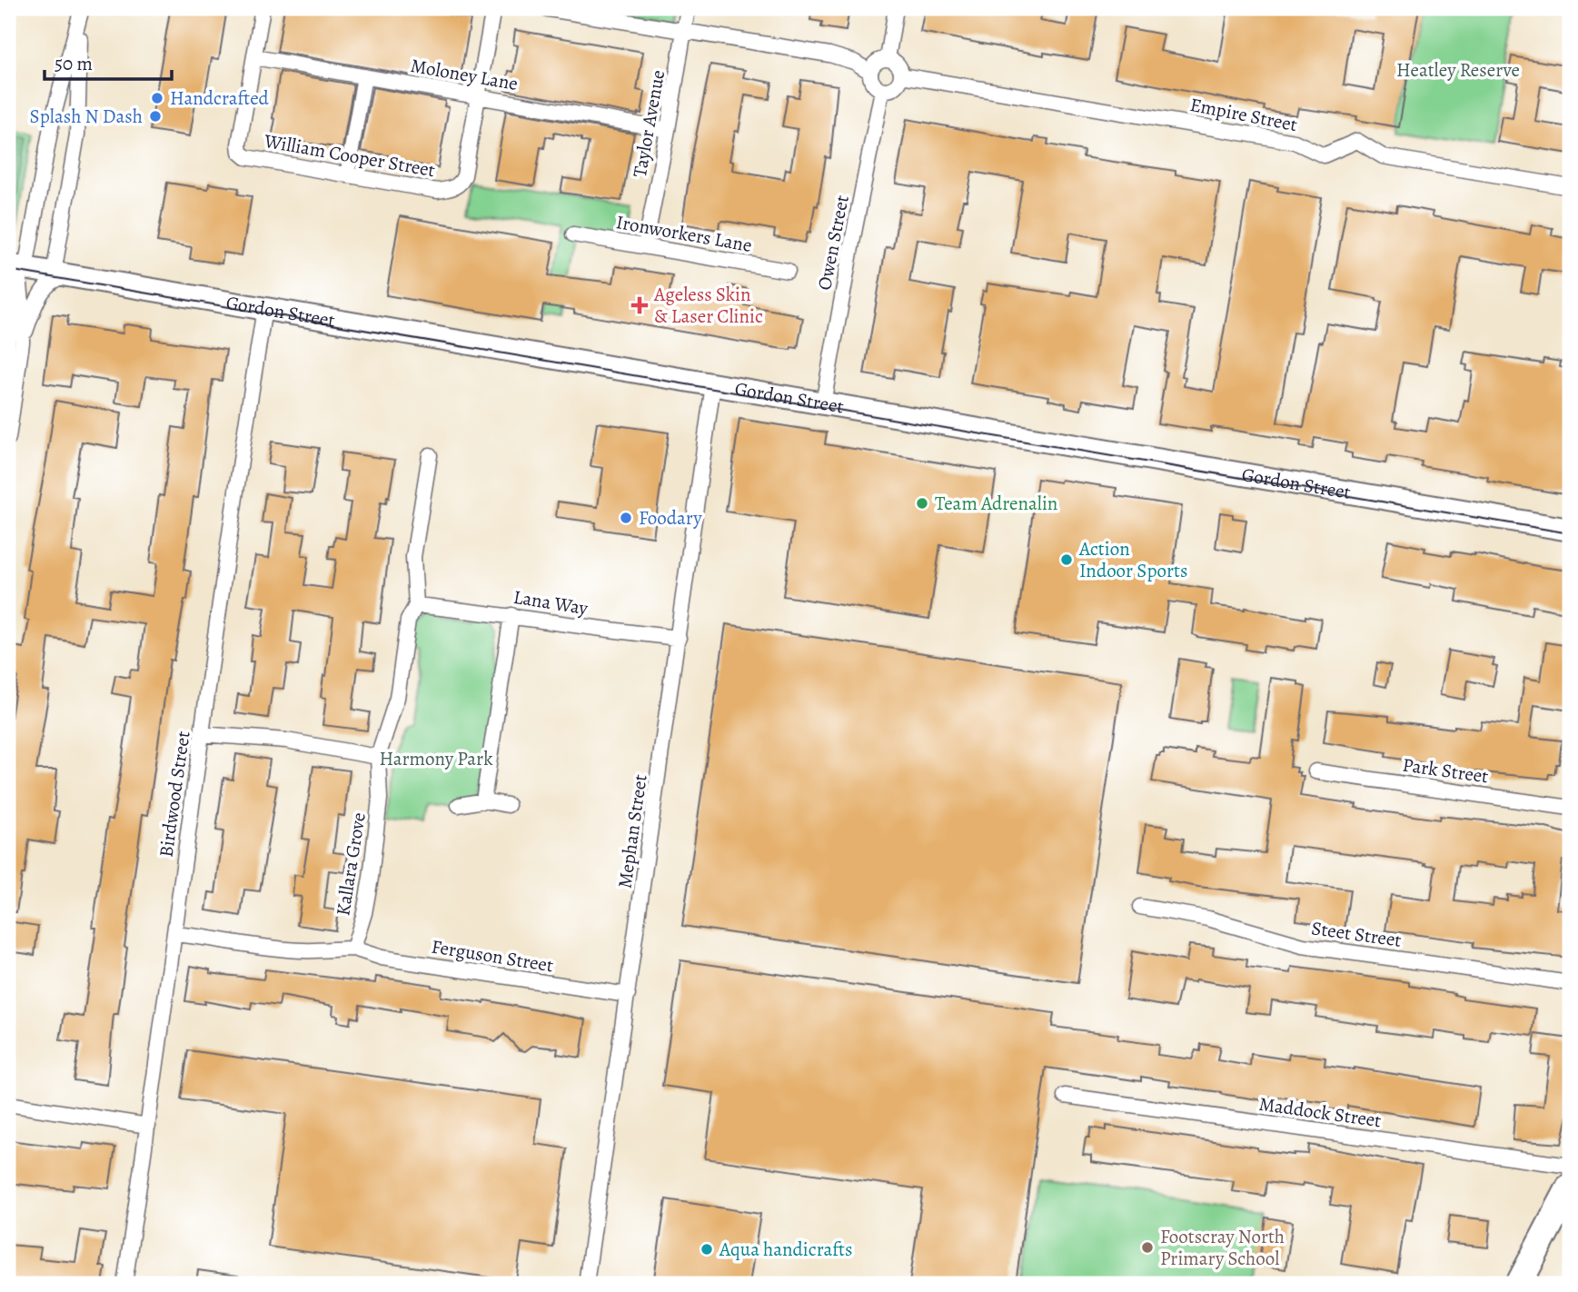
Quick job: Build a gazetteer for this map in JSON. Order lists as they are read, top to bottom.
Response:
{
  "streets": {
    "main road": ["Gordon Street"],
    "street": [
      "Moloney Lane",
      "Empire Street",
      "Taylor Avenue",
      "William Cooper Street",
      "Ironworkers Lane",
      "Owen Street",
      "Lana Way",
      "Park Street",
      "Birdwood Street",
      "Mephan Street",
      "Kallara Grove",
      "Steet Street",
      "Ferguson Street",
      "Maddock Street"
    ]
  },
  "crossings": [
    ["Moloney Lane", "Taylor Avenue"],
    ["Moloney Lane", "William Cooper Street"],
    ["Empire Street", "Owen Street"],
    ["Taylor Avenue", "Ironworkers Lane"],
    ["Owen Street", "Gordon Street"],
    ["Gordon Street", "Birdwood Street"],
    ["Gordon Street", "Mephan Street"],
    ["Lana Way", "Mephan Street"],
    ["Lana Way", "Kallara Grove"],
    ["Mephan Street", "Ferguson Street"],
    ["Kallara Grove", "Ferguson Street"]
  ],
  "parks": ["Heatley Reserve", "Harmony Park"],
  "places": {
    "other": [
      "Handcrafted",
      "Splash N Dash",
      "Team Adrenalin",
      "Foodary",
      "Action Indoor Sports",
      "Footscray North Primary School",
      "Aqua handicrafts"
    ],
    "health": ["Ageless Skin & Laser Clinic"]
  },
  "scale_bar": "50 m"
}
